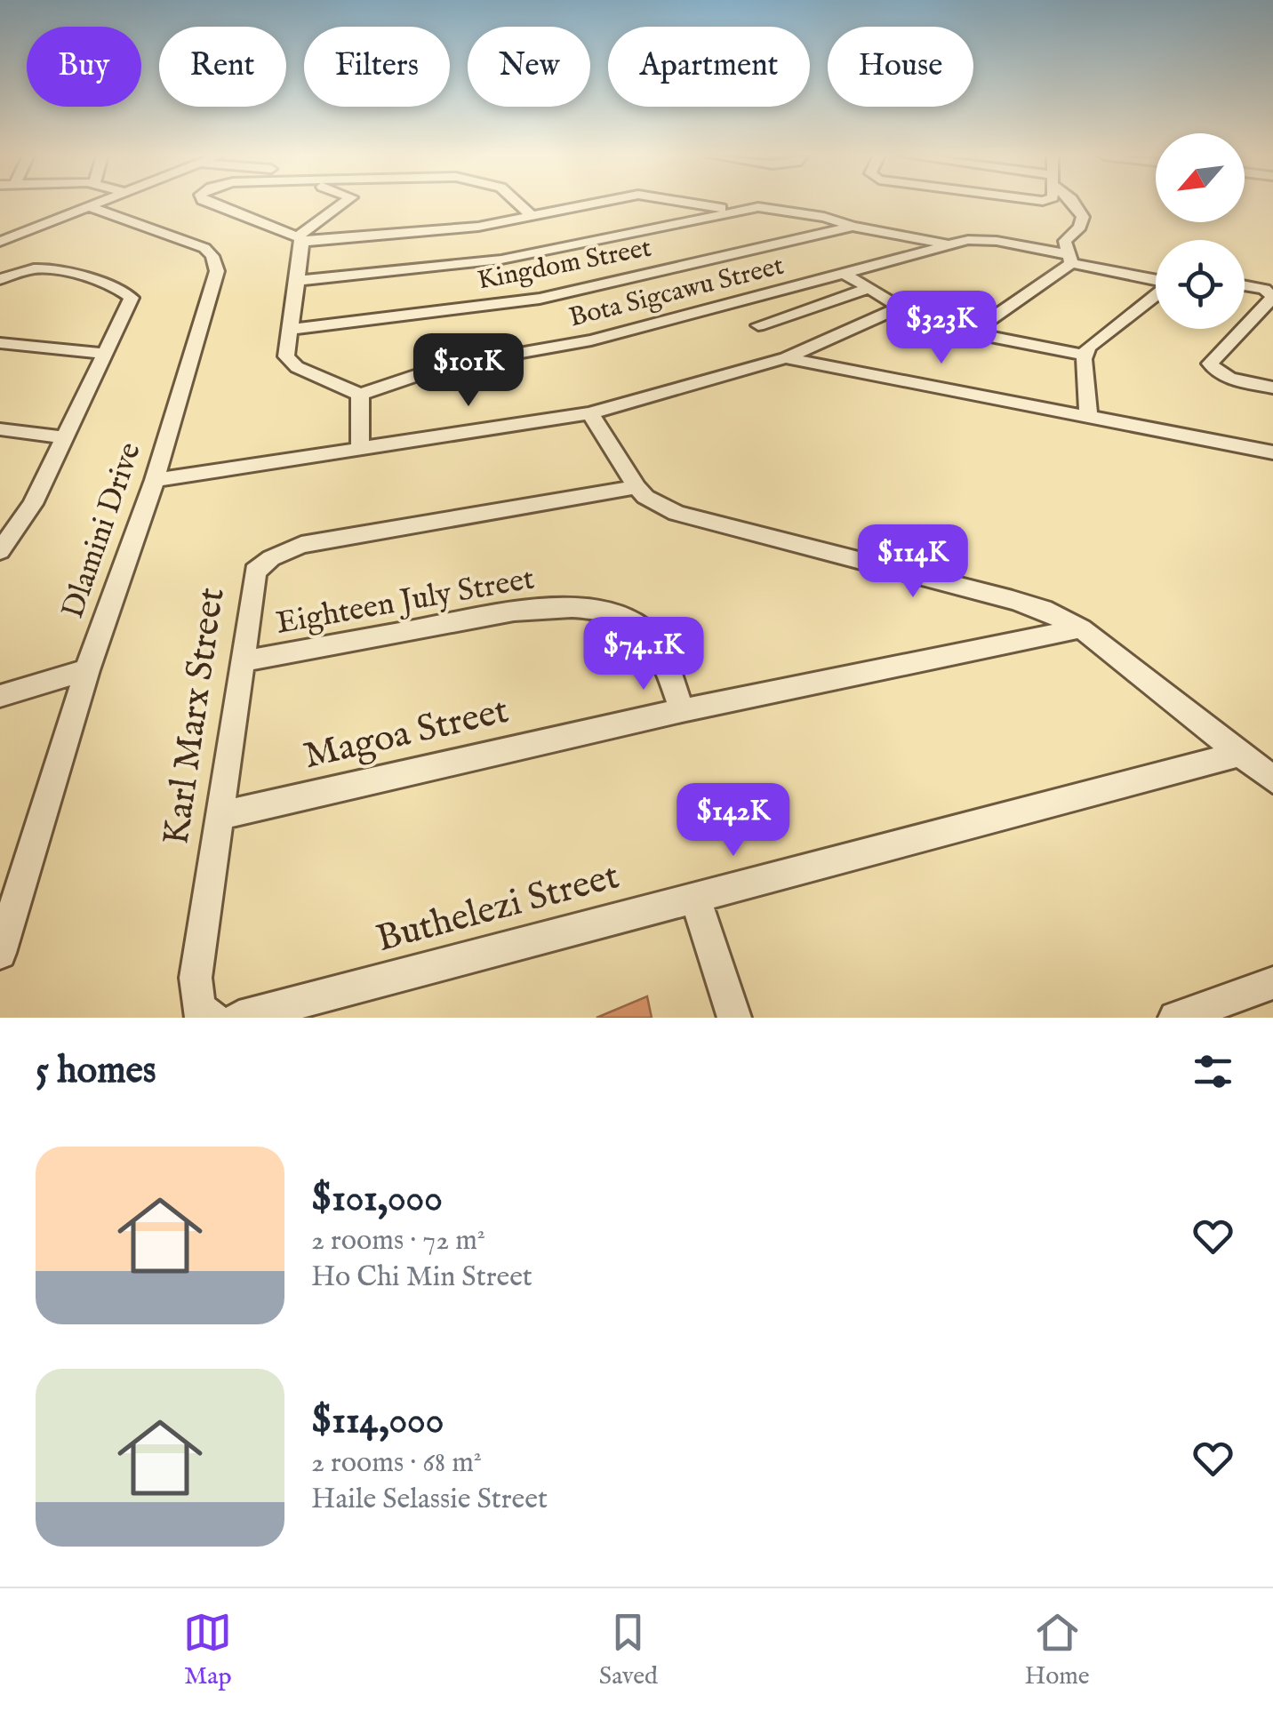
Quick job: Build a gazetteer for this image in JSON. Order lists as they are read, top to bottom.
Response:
{
  "streets": {
    "street": [
      "Kingdom Street",
      "Bota Sigcawu Street",
      "Dlamini Drive",
      "Eighteen July Street",
      "Karl Marx Street",
      "Magoa Street",
      "Buthelezi Street"
    ]
  },
  "crossings": [
    ["Kingdom Street", "Bota Sigcawu Street"],
    ["Eighteen July Street", "Karl Marx Street"],
    ["Eighteen July Street", "Magoa Street"],
    ["Karl Marx Street", "Magoa Street"]
  ],
  "north": "bottom left",
  "page": {
    "chip": [
      "Buy",
      "Rent",
      "Filters",
      "New",
      "Apartment",
      "House"
    ],
    "price": [
      "$323K",
      "$101K",
      "$114K",
      "$74.1K",
      "$142K"
    ],
    "heading": "5 homes",
    "list": [
      {
        "name": "$101,000",
        "note": "2 rooms · 72 m² · Ho Chi Min Street"
      },
      {
        "name": "$114,000",
        "note": "2 rooms · 68 m² · Haile Selassie Street"
      }
    ],
    "tabs": ["Map", "Saved", "Home"]
  }
}
